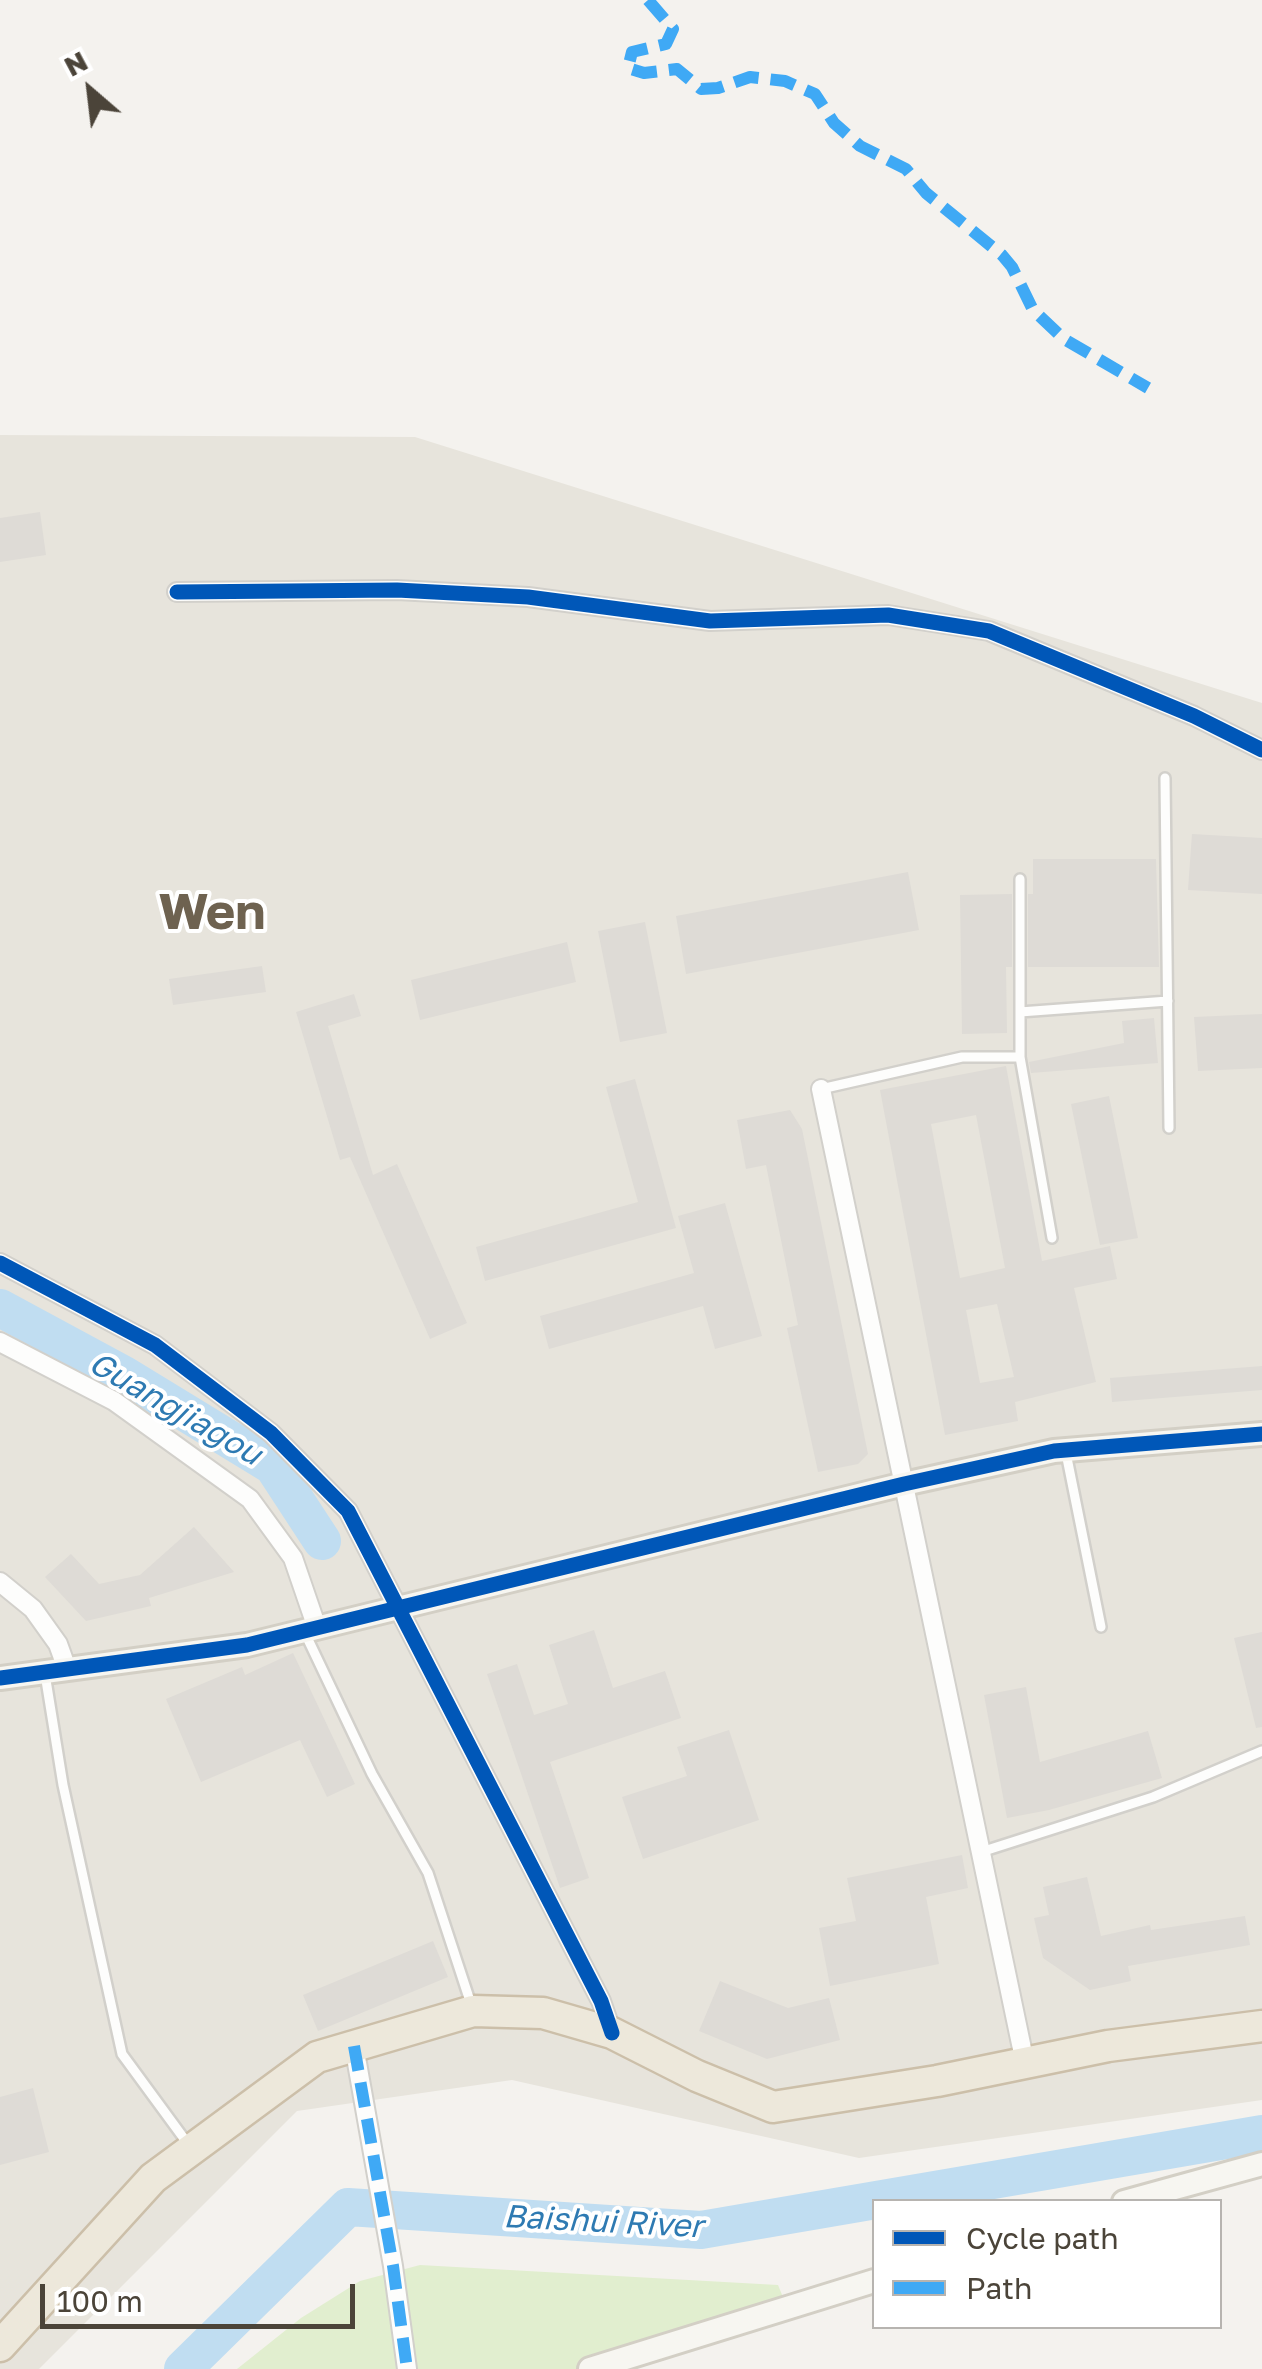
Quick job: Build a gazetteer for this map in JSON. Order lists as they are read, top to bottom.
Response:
{
  "districts": ["Wen"],
  "water": ["Guangjiagou", "Baishui River"],
  "legend": ["Cycle path", "Path"],
  "scale_bar": "100 m",
  "north": "top left"
}
